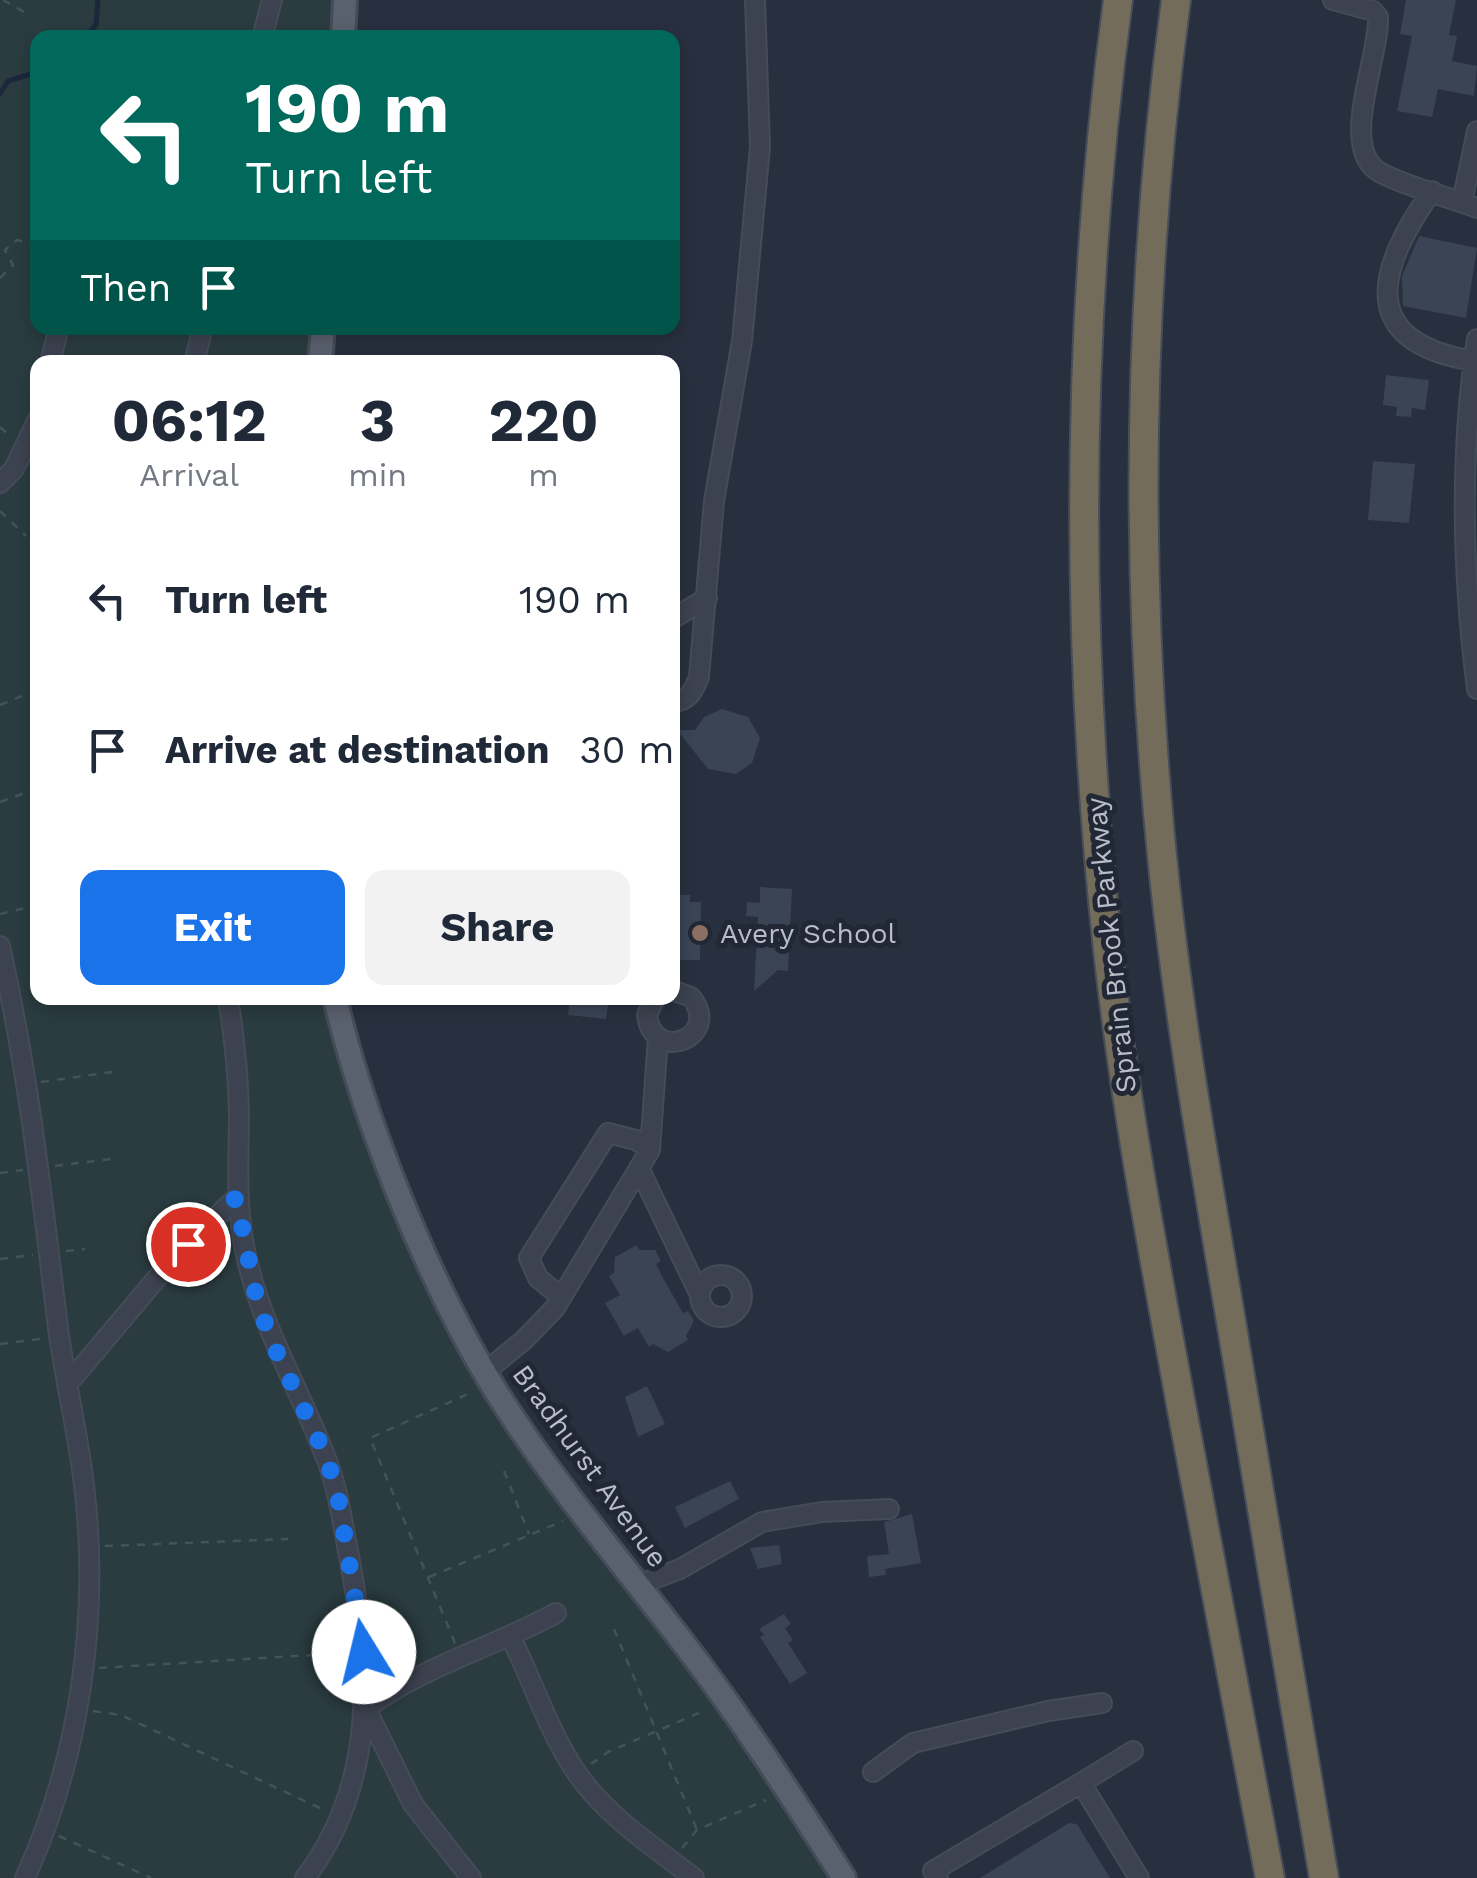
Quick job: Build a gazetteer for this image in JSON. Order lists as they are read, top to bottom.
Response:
{
  "streets": {
    "highway": ["Sprain Brook Parkway"],
    "main road": ["Bradhurst Avenue"]
  },
  "places": ["Avery School"],
  "page": {
    "turn": ["190 m", "Turn left"],
    "then": "Then",
    "eta": [
      "06:12",
      "Arrival",
      "3",
      "min",
      "220",
      "m"
    ],
    "list": [
      {
        "name": "Turn left",
        "value": "190 m"
      },
      {
        "name": "Arrive at destination",
        "value": "30 m"
      }
    ],
    "buttons": ["Exit", "Share"]
  }
}
